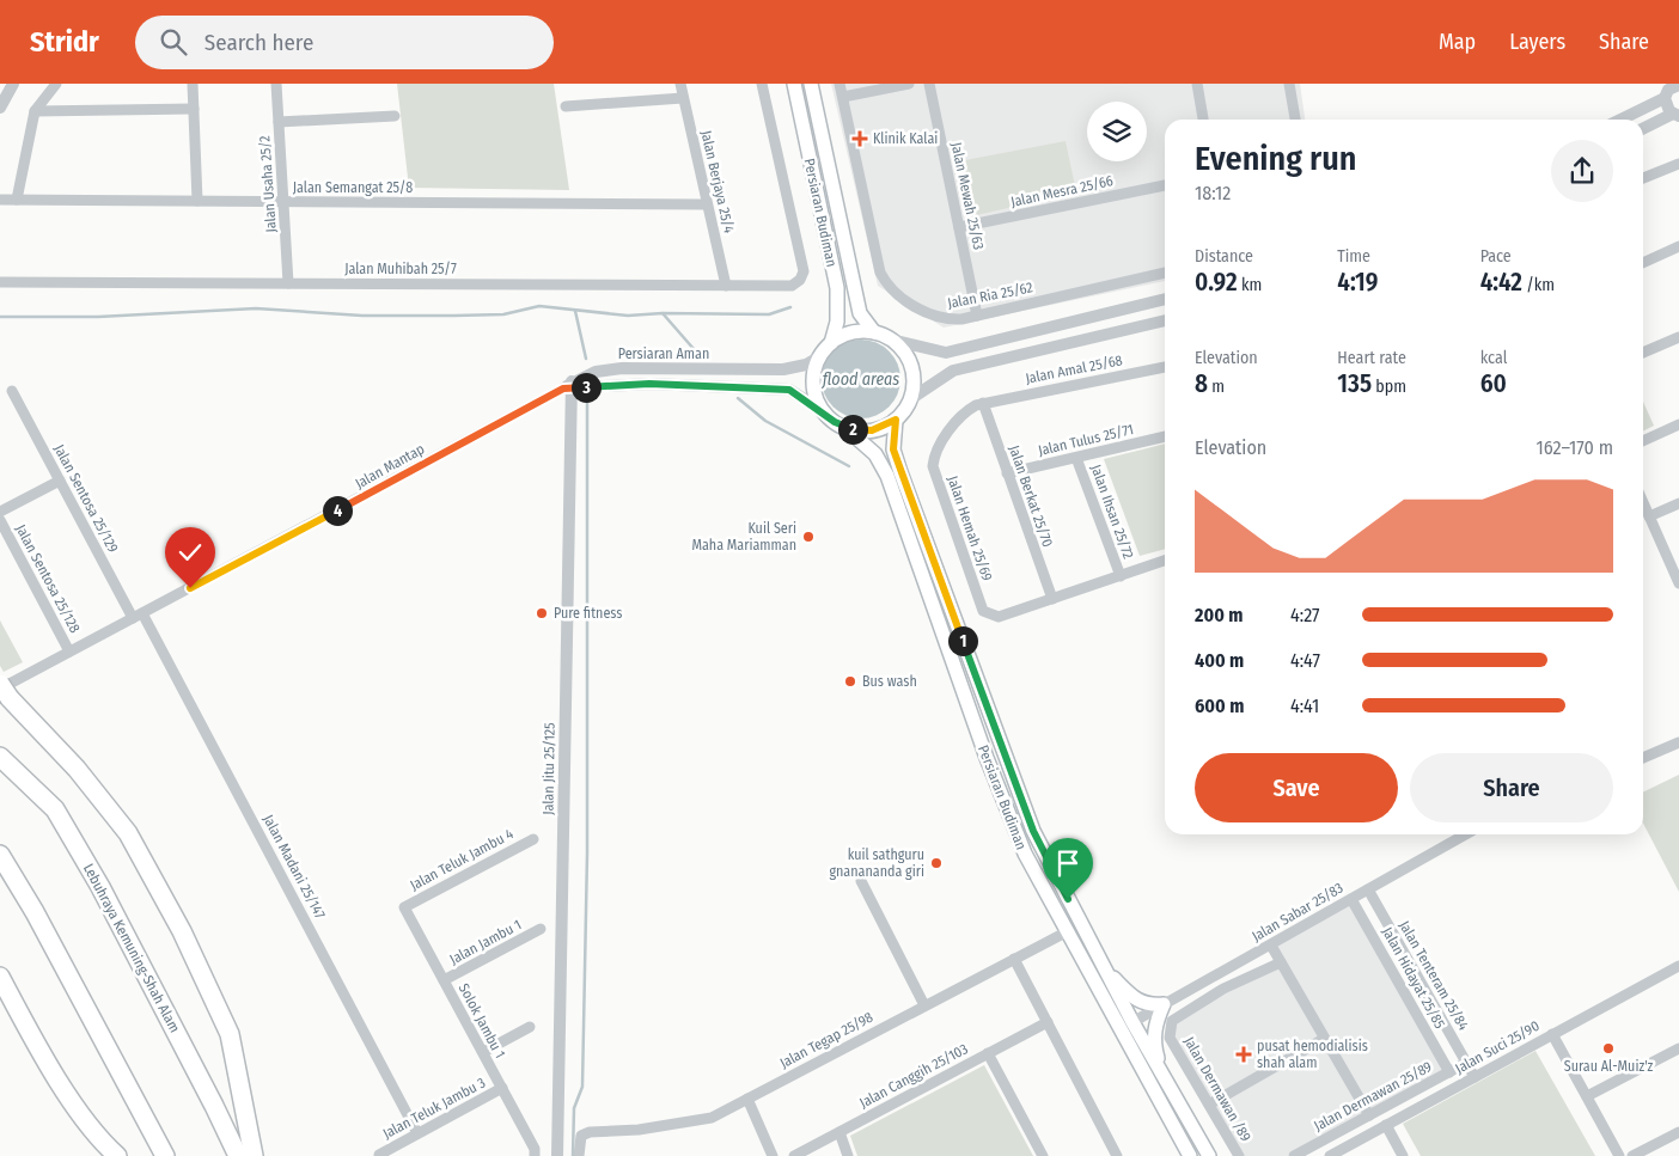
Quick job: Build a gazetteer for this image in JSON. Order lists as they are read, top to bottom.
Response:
{
  "streets": {
    "highway": ["Lebuhraya Kemuning-Shah Alam"],
    "main road": ["Persiaran Budiman"],
    "street": [
      "Jalan Berjaya 25/4",
      "Jalan Usaha 25/2",
      "Jalan Semangat 25/8",
      "Jalan Mesra 25/66",
      "Jalan Mewah 25/63",
      "Jalan Muhibah 25/7",
      "Jalan Ria 25/62",
      "Persiaran Aman",
      "Jalan Amal 25/68",
      "Jalan Tulus 25/71",
      "Jalan Mantap",
      "Jalan Berkat 25/70",
      "Jalan Sentosa 25/129",
      "Jalan Ihsan 25/72",
      "Jalan Hemah 25/69",
      "Jalan Sentosa 25/128",
      "Jalan Jitu 25/125",
      "Jalan Teluk Jambu 4",
      "Jalan Madani 25/147",
      "Jalan Sabar 25/83",
      "Jalan Jambu 1",
      "Jalan Tenteram 25/84",
      "Jalan Hidayat 25/85",
      "Solok Jambu 1",
      "Jalan Tegap 25/98",
      "Jalan Suci 25/90",
      "Jalan Canggih 25/103",
      "Jalan Dermawan /89",
      "Jalan Dermawan 25/89",
      "Jalan Teluk Jambu 3"
    ]
  },
  "crossings": [
    ["Jalan Berjaya 25/4", "Jalan Semangat 25/8"],
    ["Jalan Berjaya 25/4", "Jalan Muhibah 25/7"],
    ["Jalan Usaha 25/2", "Jalan Semangat 25/8"],
    ["Jalan Usaha 25/2", "Jalan Muhibah 25/7"],
    ["Jalan Mesra 25/66", "Jalan Mewah 25/63"],
    ["Jalan Mewah 25/63", "Jalan Ria 25/62"],
    ["Persiaran Budiman", "Persiaran Aman"],
    ["Persiaran Budiman", "Jalan Sabar 25/83"],
    ["Persiaran Budiman", "Jalan Tegap 25/98"],
    ["Persiaran Aman", "Jalan Mantap"],
    ["Persiaran Aman", "Jalan Jitu 25/125"],
    ["Jalan Amal 25/68", "Jalan Berkat 25/70"],
    ["Jalan Amal 25/68", "Jalan Hemah 25/69"],
    ["Jalan Tulus 25/71", "Jalan Berkat 25/70"],
    ["Jalan Tulus 25/71", "Jalan Ihsan 25/72"],
    ["Jalan Mantap", "Jalan Sentosa 25/129"],
    ["Jalan Mantap", "Jalan Sentosa 25/128"],
    ["Jalan Mantap", "Jalan Jitu 25/125"],
    ["Jalan Mantap", "Jalan Madani 25/147"],
    ["Jalan Berkat 25/70", "Jalan Hemah 25/69"],
    ["Jalan Sentosa 25/129", "Jalan Madani 25/147"],
    ["Jalan Teluk Jambu 4", "Solok Jambu 1"],
    ["Jalan Madani 25/147", "Jalan Teluk Jambu 3"],
    ["Jalan Sabar 25/83", "Jalan Tenteram 25/84"],
    ["Jalan Sabar 25/83", "Jalan Hidayat 25/85"],
    ["Jalan Jambu 1", "Solok Jambu 1"],
    ["Jalan Tenteram 25/84", "Jalan Suci 25/90"],
    ["Jalan Tenteram 25/84", "Jalan Dermawan 25/89"],
    ["Jalan Hidayat 25/85", "Jalan Dermawan 25/89"],
    ["Solok Jambu 1", "Jalan Teluk Jambu 3"]
  ],
  "water": ["flood areas"],
  "places": {
    "health": ["Klinik Kalai", "pusat hemodialisis shah alam"],
    "other": [
      "Kuil Seri Maha Mariamman",
      "Pure fitness",
      "Bus wash",
      "kuil sathguru gnanananda giri",
      "Surau Al-Muiz'z"
    ]
  },
  "page": {
    "header": "Stridr",
    "search": "Search here",
    "nav": ["Map", "Layers", "Share"],
    "heading": ["Evening run", "18:12"],
    "stats": [
      ["Distance", "0.92 km"],
      ["Time", "4:19"],
      ["Pace", "4:42 /km"],
      ["Elevation", "8 m"],
      ["Heart rate", "135 bpm"],
      ["kcal", "60"]
    ],
    "pins": [
      "3",
      "2",
      "4",
      "1"
    ],
    "chart": ["Elevation", "162–170 m"],
    "list": [
      {
        "name": "200 m",
        "note": "4:27"
      },
      {
        "name": "400 m",
        "note": "4:47"
      },
      {
        "name": "600 m",
        "note": "4:41"
      }
    ],
    "buttons": ["Save", "Share"]
  }
}
